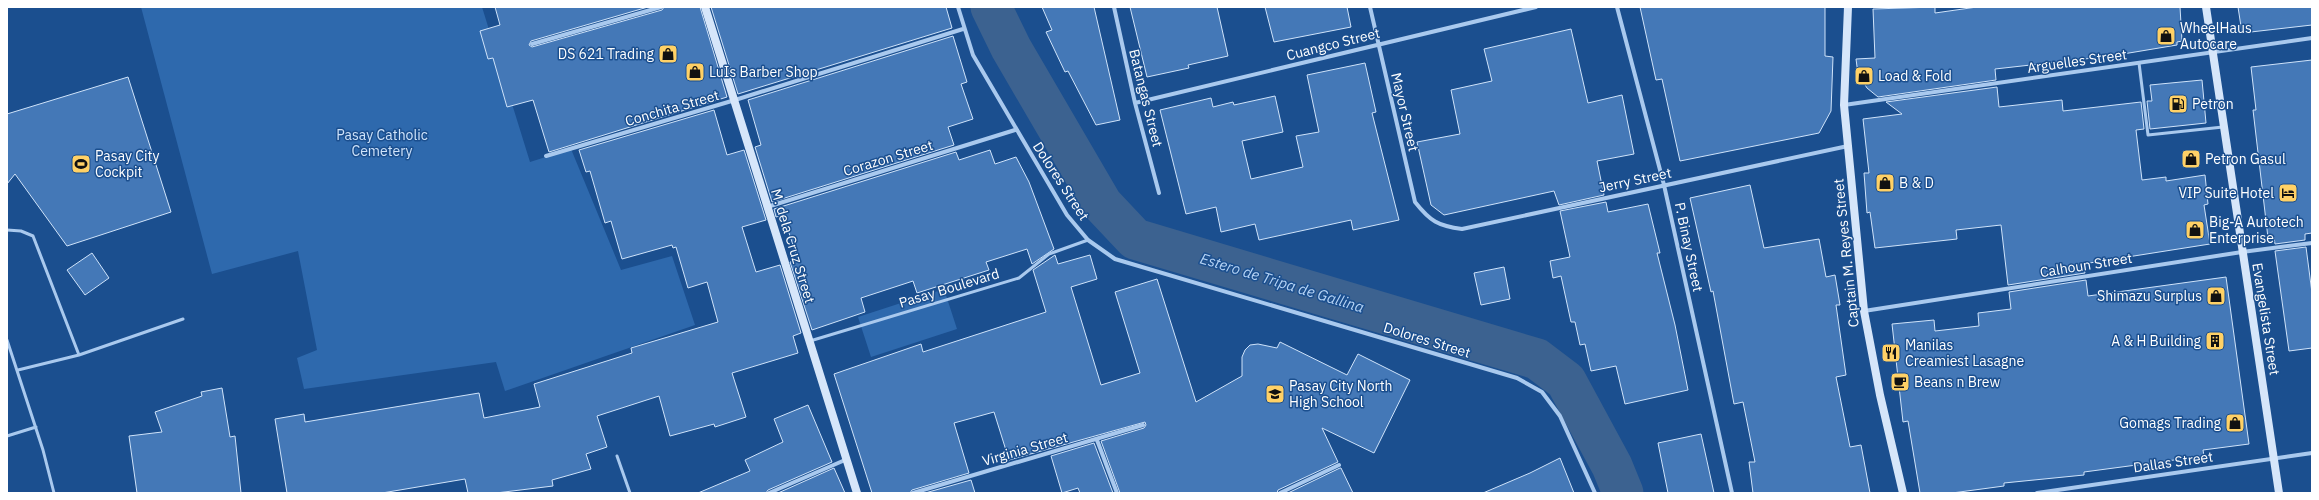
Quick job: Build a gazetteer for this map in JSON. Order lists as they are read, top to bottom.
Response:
{
  "streets": {
    "street": [
      "Cuangco Street",
      "Arguelles Street",
      "Batangas Street",
      "Conchita Street",
      "Mayor Street",
      "Corazon Street",
      "Jerry Street",
      "Dolores Street",
      "M. dela Cruz Street",
      "P. Binay Street",
      "Captain M. Reyes Street",
      "Calhoun Street",
      "Evangelista Street",
      "Virginia Street",
      "Dallas Street"
    ],
    "lane": ["Pasay Boulevard"]
  },
  "crossings": [
    ["Cuangco Street", "Batangas Street"],
    ["Cuangco Street", "Mayor Street"],
    ["Arguelles Street", "Captain M. Reyes Street"],
    ["Arguelles Street", "Evangelista Street"],
    ["Conchita Street", "Dolores Street"],
    ["Conchita Street", "M. dela Cruz Street"],
    ["Mayor Street", "Jerry Street"],
    ["Corazon Street", "Dolores Street"],
    ["Corazon Street", "M. dela Cruz Street"],
    ["Jerry Street", "P. Binay Street"],
    ["Jerry Street", "Captain M. Reyes Street"],
    ["Dolores Street", "Pasay Boulevard"],
    ["M. dela Cruz Street", "Pasay Boulevard"],
    ["Captain M. Reyes Street", "Calhoun Street"],
    ["Calhoun Street", "Evangelista Street"],
    ["Evangelista Street", "Dallas Street"]
  ],
  "water": ["Estero de Tripa de Gallina"],
  "parks": ["Pasay Catholic Cemetery"],
  "places": {
    "shop": [
      "WheelHaus Autocare",
      "DS 621 Trading",
      "LuIs Barber Shop",
      "Load & Fold",
      "Petron Gasul",
      "B & D",
      "Big-A Autotech Enterprise",
      "Shimazu Surplus",
      "Gomags Trading"
    ],
    "fuel station": ["Petron"],
    "sports": ["Pasay City Cockpit"],
    "hotel": ["VIP Suite Hotel"],
    "building": ["A & H Building"],
    "restaurant": ["Manilas Creamiest Lasagne"],
    "cafe": ["Beans n Brew"],
    "school or university": ["Pasay City North High School"]
  }
}
